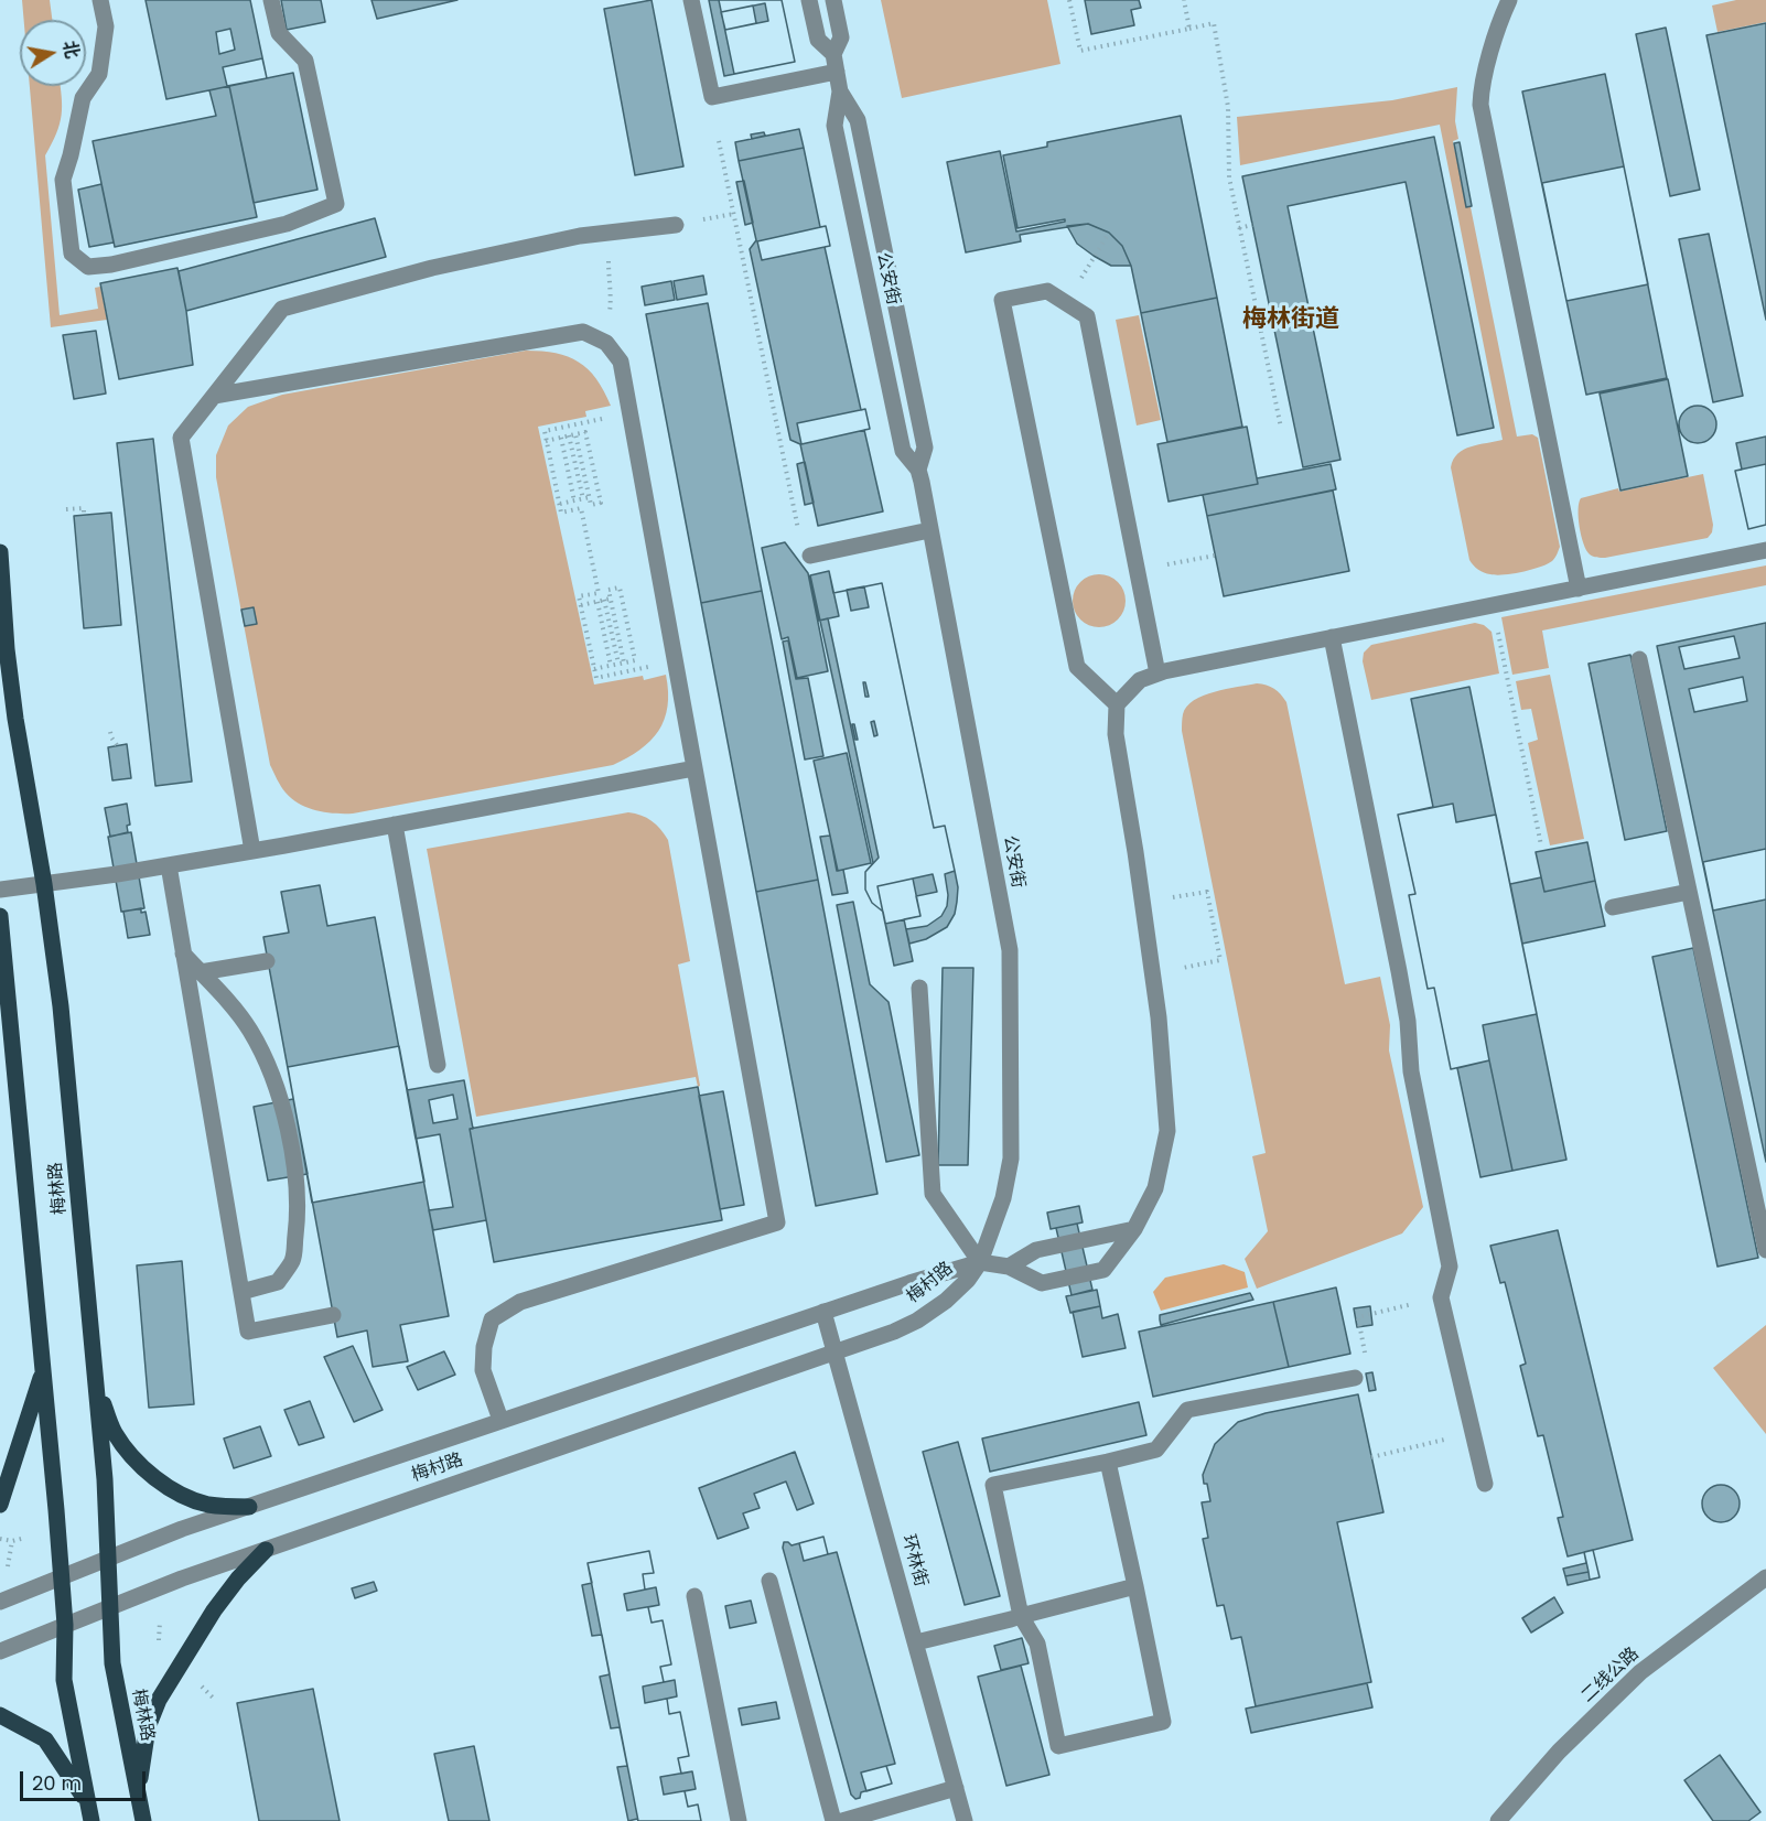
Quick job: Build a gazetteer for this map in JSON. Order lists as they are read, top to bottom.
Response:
{
  "streets": {
    "main road": ["梅林路"],
    "street": [
      "公安街",
      "梅村路",
      "环林街",
      "二线公路"
    ]
  },
  "crossings": [
    ["公安街", "梅村路"],
    ["梅林路", "梅村路"],
    ["梅村路", "环林街"]
  ],
  "districts": ["梅林街道"],
  "scale_bar": "20 m",
  "north": "right"
}
